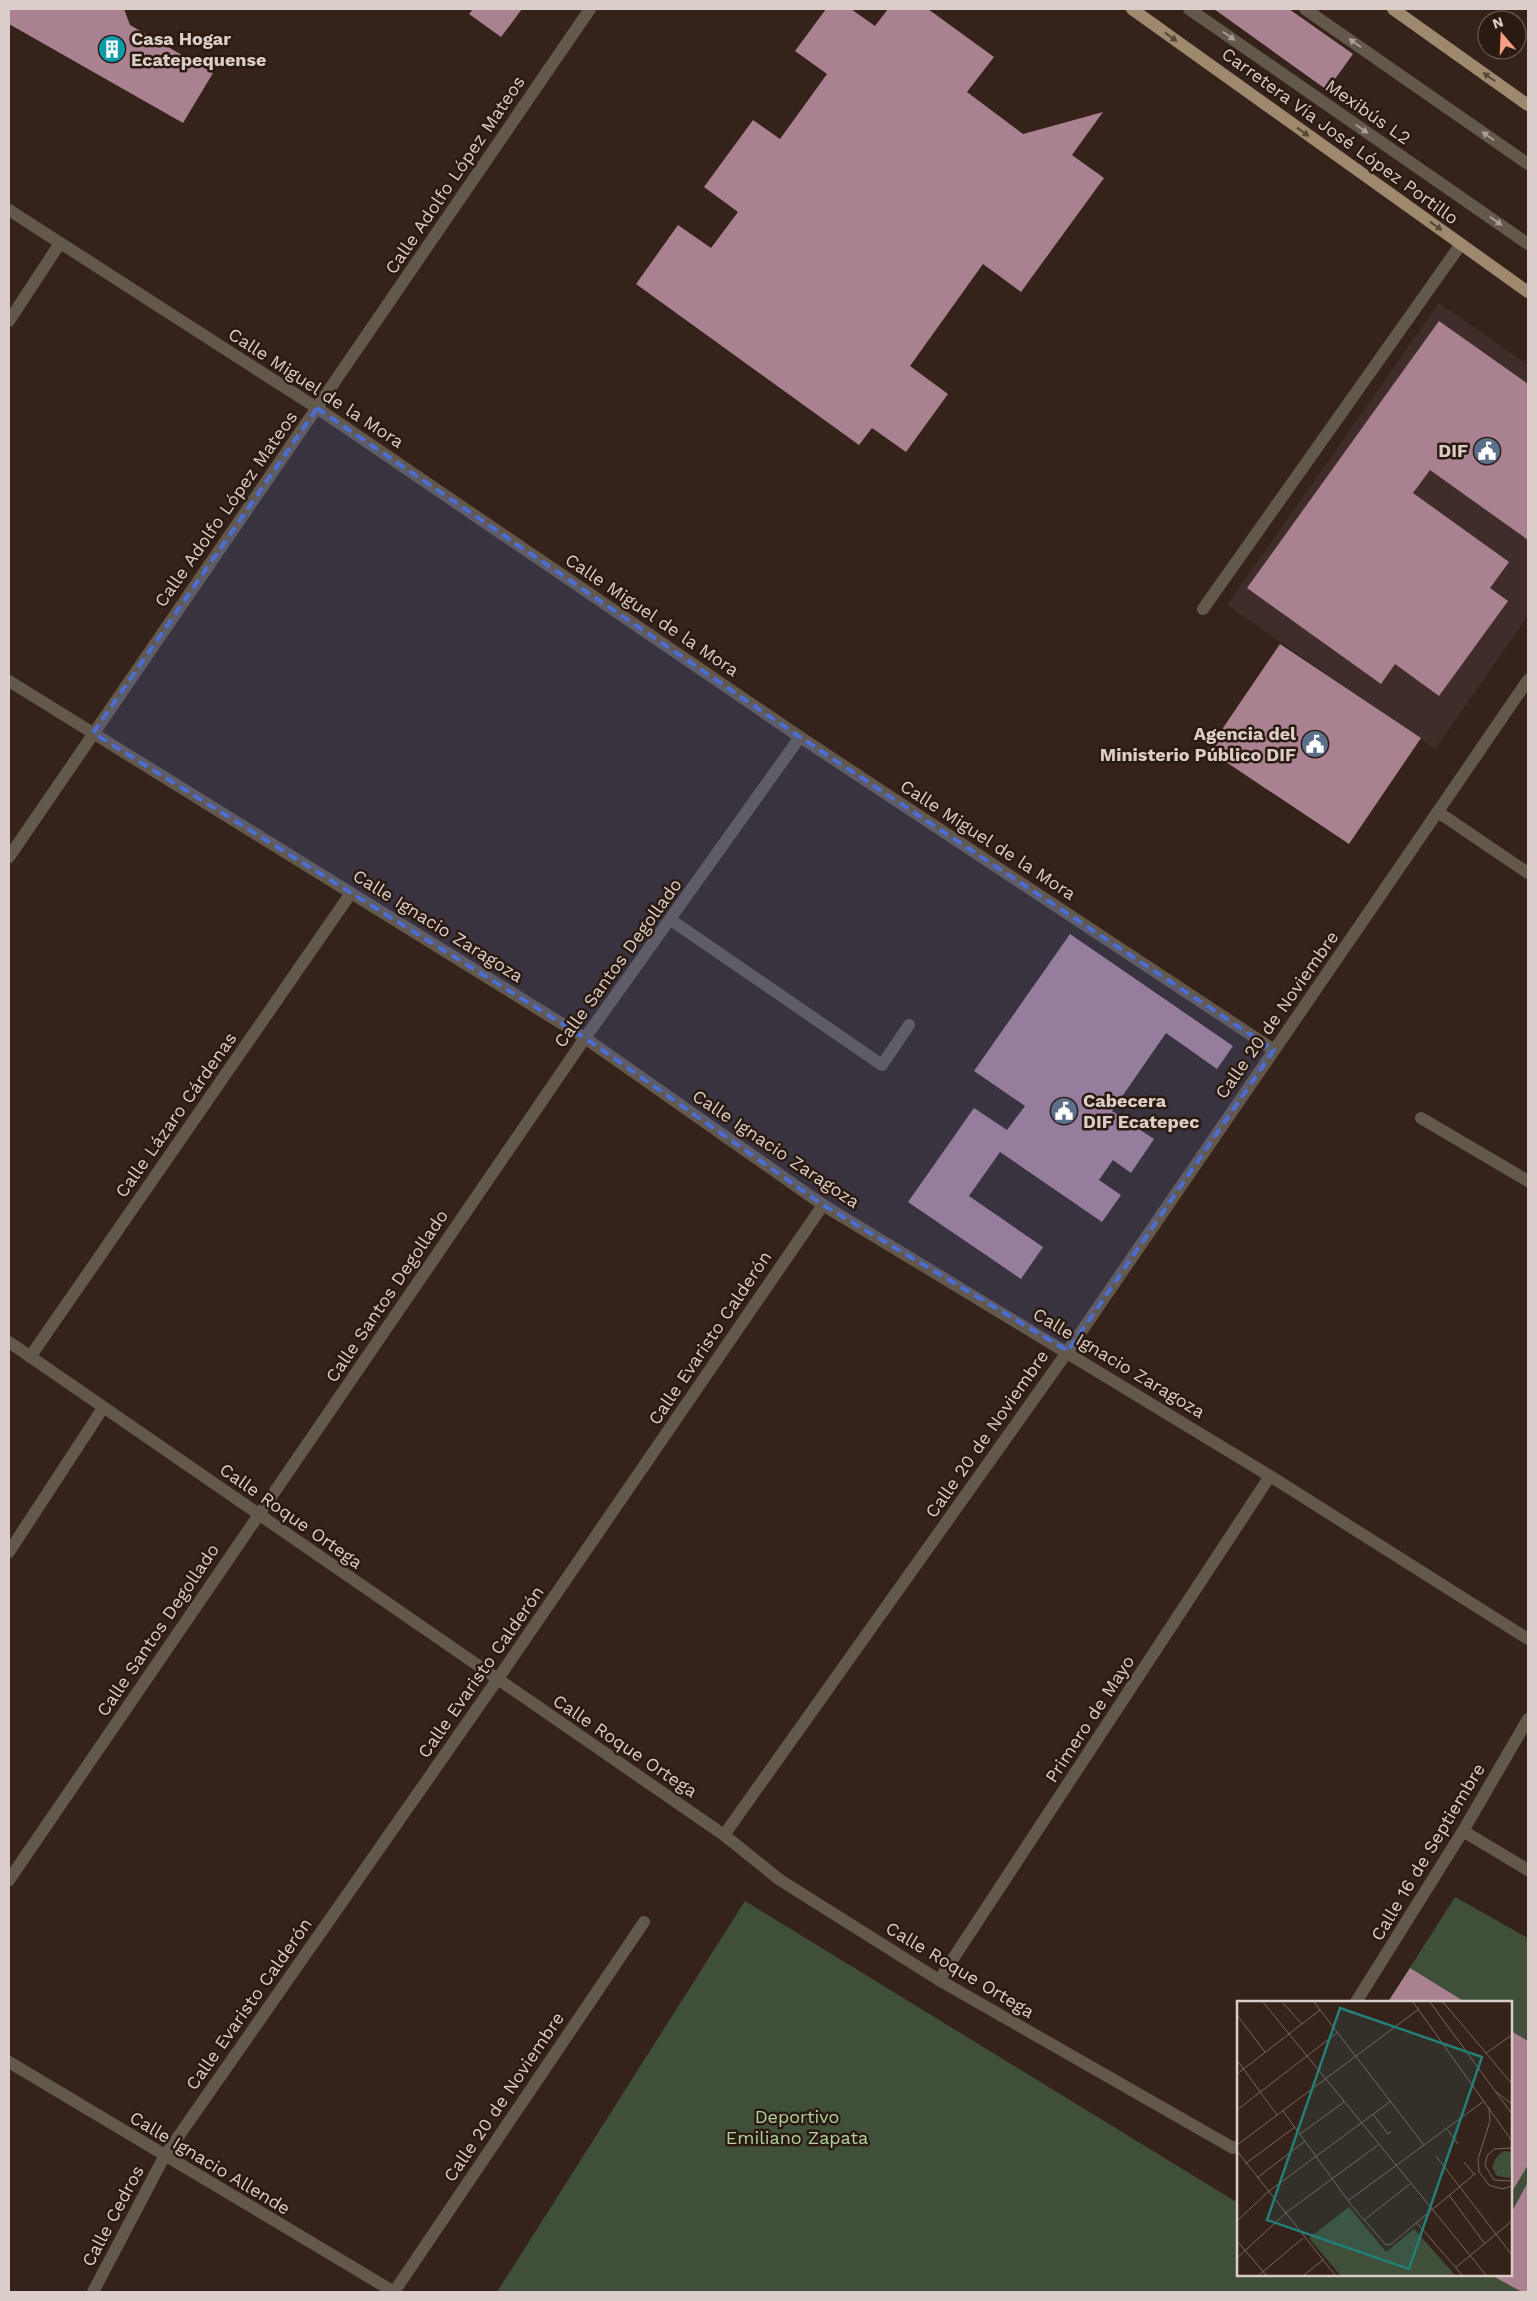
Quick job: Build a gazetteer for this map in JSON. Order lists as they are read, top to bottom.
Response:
{
  "streets": {
    "main road": ["Carretera Vía José López Portillo"],
    "street": [
      "Mexibús L2",
      "Calle Adolfo López Mateos",
      "Calle Miguel de la Mora",
      "Calle Ignacio Zaragoza",
      "Calle Santos Degollado",
      "Calle 20 de Noviembre",
      "Calle Lázaro Cárdenas",
      "Calle Evaristo Calderón",
      "Calle Roque Ortega",
      "Primero de Mayo",
      "Calle 16 de Septiembre",
      "Calle Ignacio Allende",
      "Calle Cedros"
    ]
  },
  "crossings": [
    ["Calle Adolfo López Mateos", "Calle Miguel de la Mora"],
    ["Calle Adolfo López Mateos", "Calle Ignacio Zaragoza"],
    ["Calle Miguel de la Mora", "Calle Santos Degollado"],
    ["Calle Miguel de la Mora", "Calle 20 de Noviembre"],
    ["Calle Ignacio Zaragoza", "Calle Santos Degollado"],
    ["Calle Ignacio Zaragoza", "Calle 20 de Noviembre"],
    ["Calle Ignacio Zaragoza", "Calle Lázaro Cárdenas"],
    ["Calle Ignacio Zaragoza", "Calle Evaristo Calderón"],
    ["Calle Ignacio Zaragoza", "Primero de Mayo"],
    ["Calle Santos Degollado", "Calle Roque Ortega"],
    ["Calle 20 de Noviembre", "Calle Roque Ortega"],
    ["Calle 20 de Noviembre", "Calle Ignacio Allende"],
    ["Calle Lázaro Cárdenas", "Calle Roque Ortega"],
    ["Calle Evaristo Calderón", "Calle Roque Ortega"],
    ["Calle Evaristo Calderón", "Calle Ignacio Allende"],
    ["Calle Evaristo Calderón", "Calle Cedros"],
    ["Calle Roque Ortega", "Primero de Mayo"],
    ["Calle Ignacio Allende", "Calle Cedros"]
  ],
  "one_way": ["Carretera Vía José López Portillo"],
  "parks": ["Deportivo Emiliano Zapata"],
  "places": {
    "building": ["Casa Hogar Ecatepequense"],
    "public building": ["DIF", "Agencia del Ministerio Público DIF", "Cabecera DIF Ecatepec"]
  },
  "north": "top"
}
